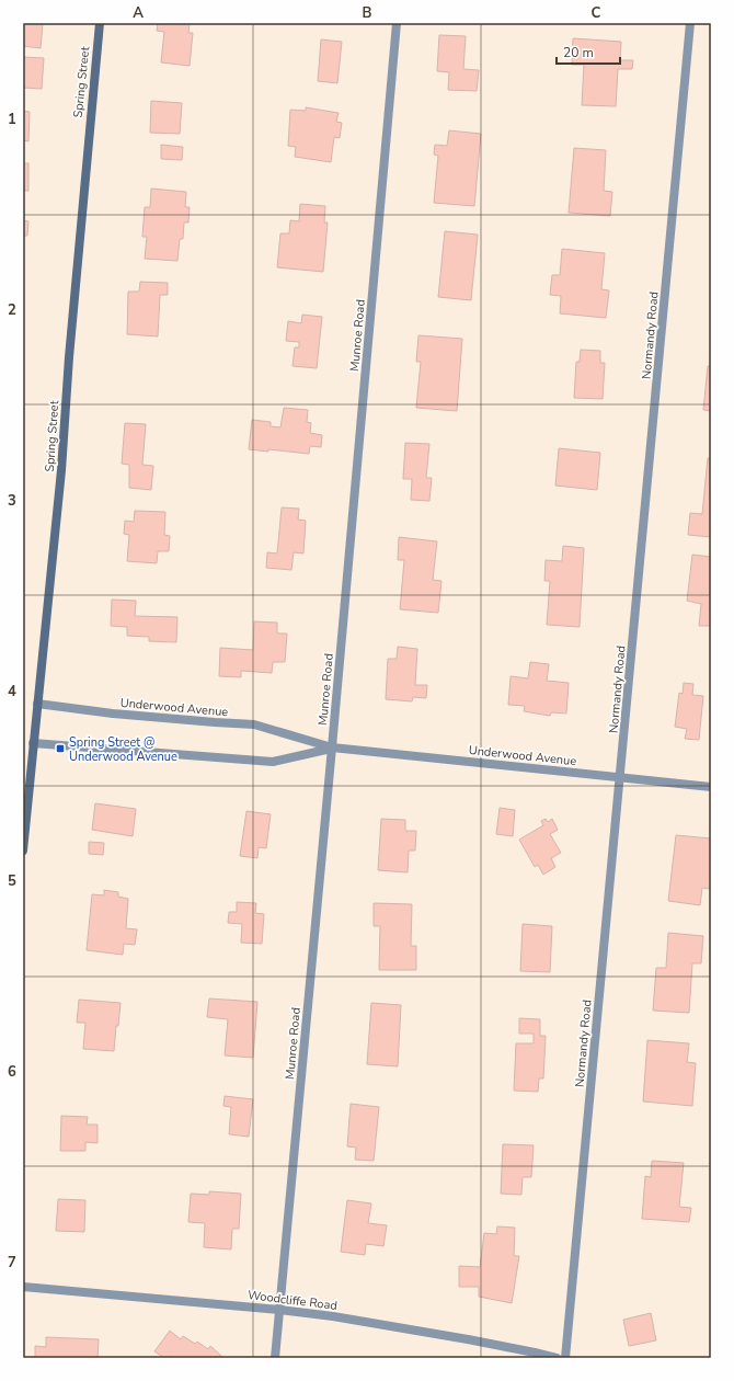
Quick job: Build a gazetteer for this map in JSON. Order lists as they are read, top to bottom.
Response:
{
  "streets": {
    "main road": ["Spring Street"],
    "street": [
      "Munroe Road",
      "Normandy Road",
      "Underwood Avenue",
      "Woodcliffe Road"
    ]
  },
  "crossings": [
    ["Spring Street", "Underwood Avenue"],
    ["Munroe Road", "Underwood Avenue"],
    ["Munroe Road", "Woodcliffe Road"],
    ["Normandy Road", "Underwood Avenue"]
  ],
  "places": {
    "transit": ["Spring Street @ Underwood Avenue"]
  },
  "scale_bar": "20 m",
  "grid": {
    "columns": ["A", "B", "C"],
    "rows": [
      "1",
      "2",
      "3",
      "4",
      "5",
      "6",
      "7"
    ]
  }
}
